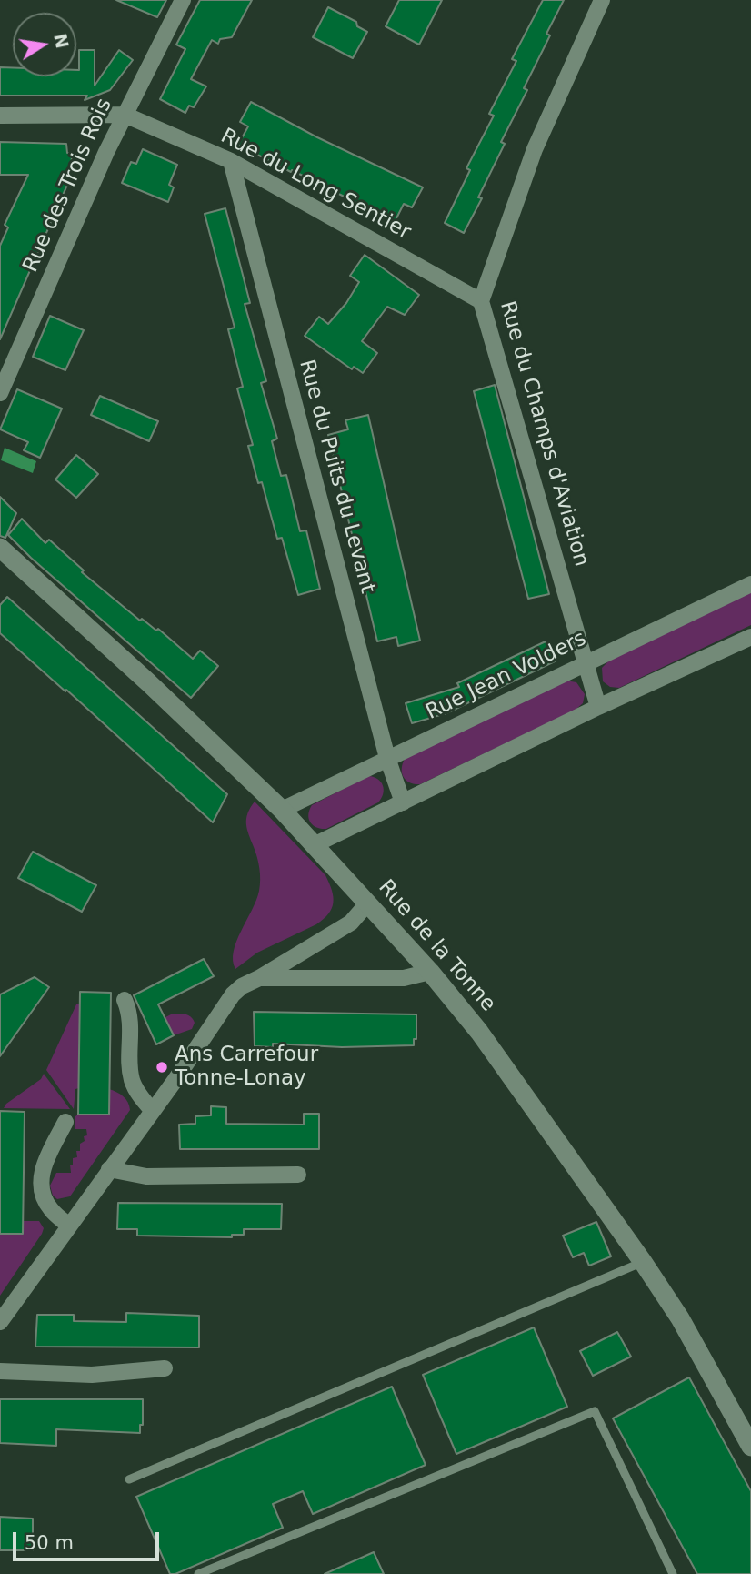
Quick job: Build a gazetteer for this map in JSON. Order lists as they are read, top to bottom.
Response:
{
  "streets": {
    "street": [
      "Rue du Long Sentier",
      "Rue des Trois Rois",
      "Rue du Champs d'Aviation",
      "Rue du Puits du Levant",
      "Rue Jean Volders",
      "Rue de la Tonne"
    ]
  },
  "crossings": [
    ["Rue du Long Sentier", "Rue des Trois Rois"],
    ["Rue du Long Sentier", "Rue du Champs d'Aviation"],
    ["Rue du Long Sentier", "Rue du Puits du Levant"],
    ["Rue du Champs d'Aviation", "Rue Jean Volders"],
    ["Rue du Puits du Levant", "Rue Jean Volders"],
    ["Rue Jean Volders", "Rue de la Tonne"]
  ],
  "places": ["Ans Carrefour Tonne-Lonay"],
  "scale_bar": "50 m",
  "north": "right"
}
